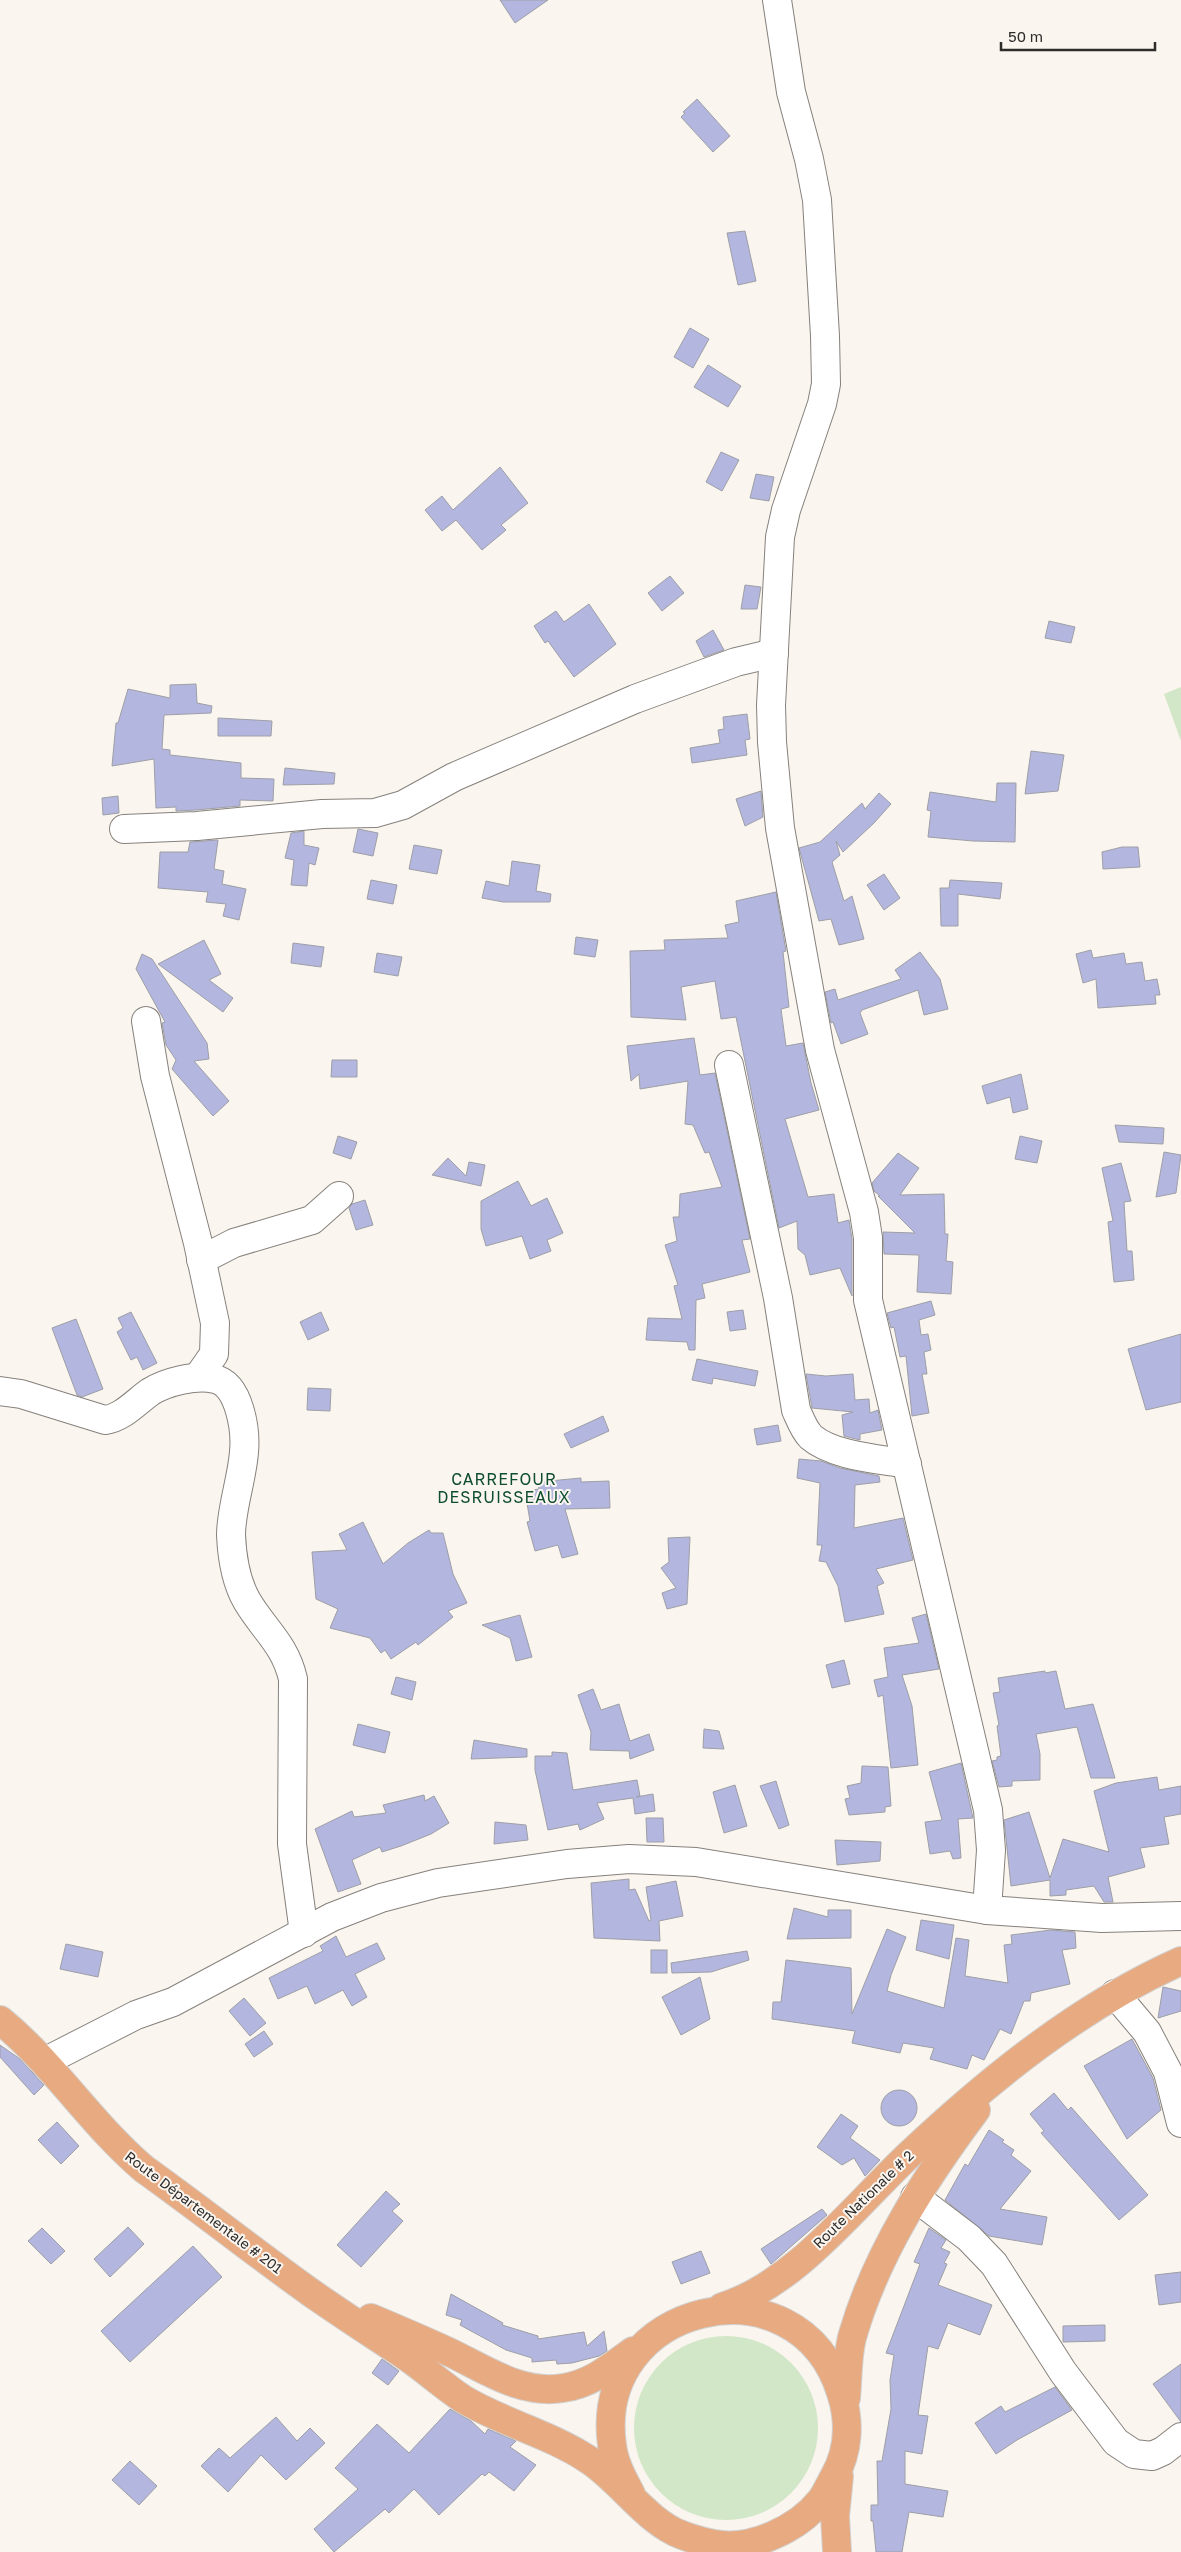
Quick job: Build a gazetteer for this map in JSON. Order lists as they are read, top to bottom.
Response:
{
  "streets": {
    "main road": ["Route Nationale # 2", "Route Départementale # 201"]
  },
  "districts": ["CARREFOUR DESRUISSEAUX"],
  "scale_bar": "50 m"
}
